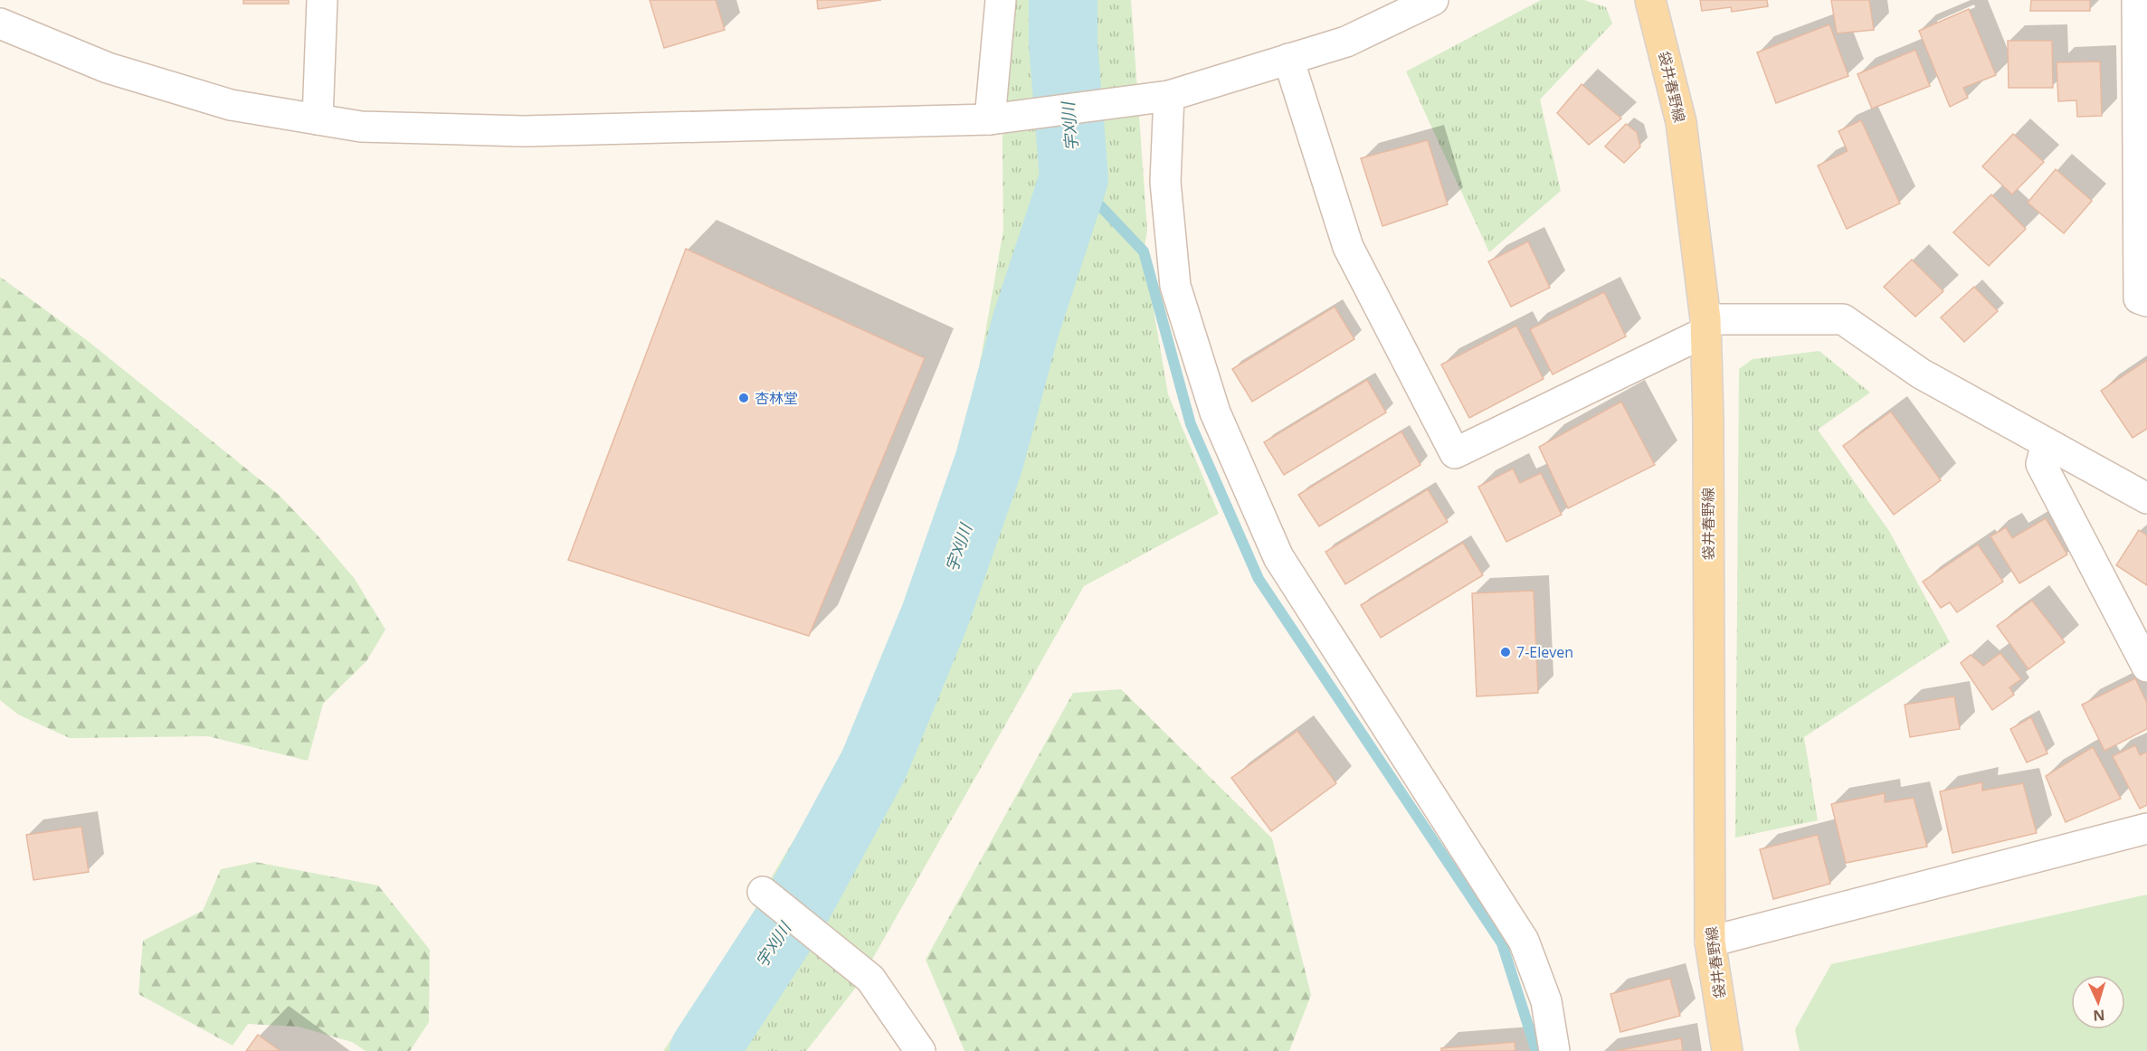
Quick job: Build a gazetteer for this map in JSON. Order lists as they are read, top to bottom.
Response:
{
  "streets": {
    "main road": ["袋井春野線"]
  },
  "water": ["宇刈川"],
  "places": ["杏林堂", "7-Eleven"],
  "north": "bottom"
}
